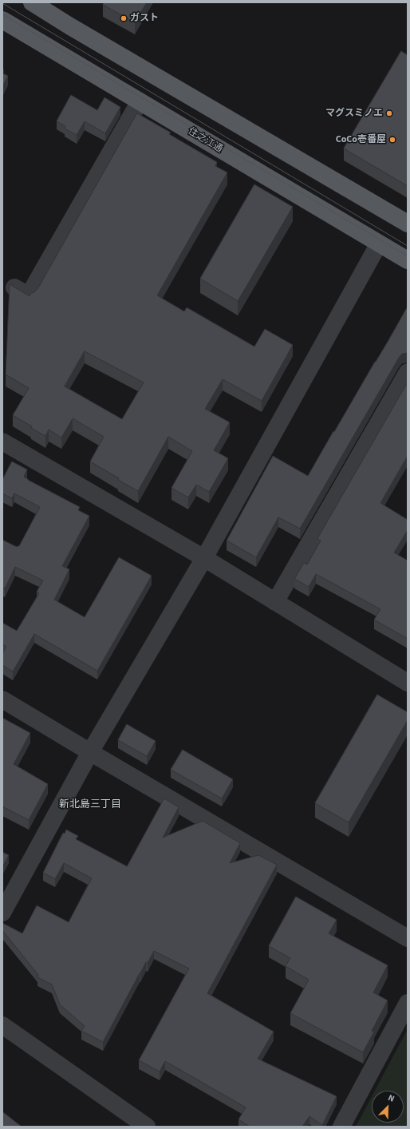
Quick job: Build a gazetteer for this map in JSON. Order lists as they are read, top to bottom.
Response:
{
  "streets": {
    "main road": ["住之江通"]
  },
  "districts": ["新北島三丁目"],
  "places": ["ガスト", "マグスミノエ", "CoCo壱番屋"],
  "north": "top right"
}
